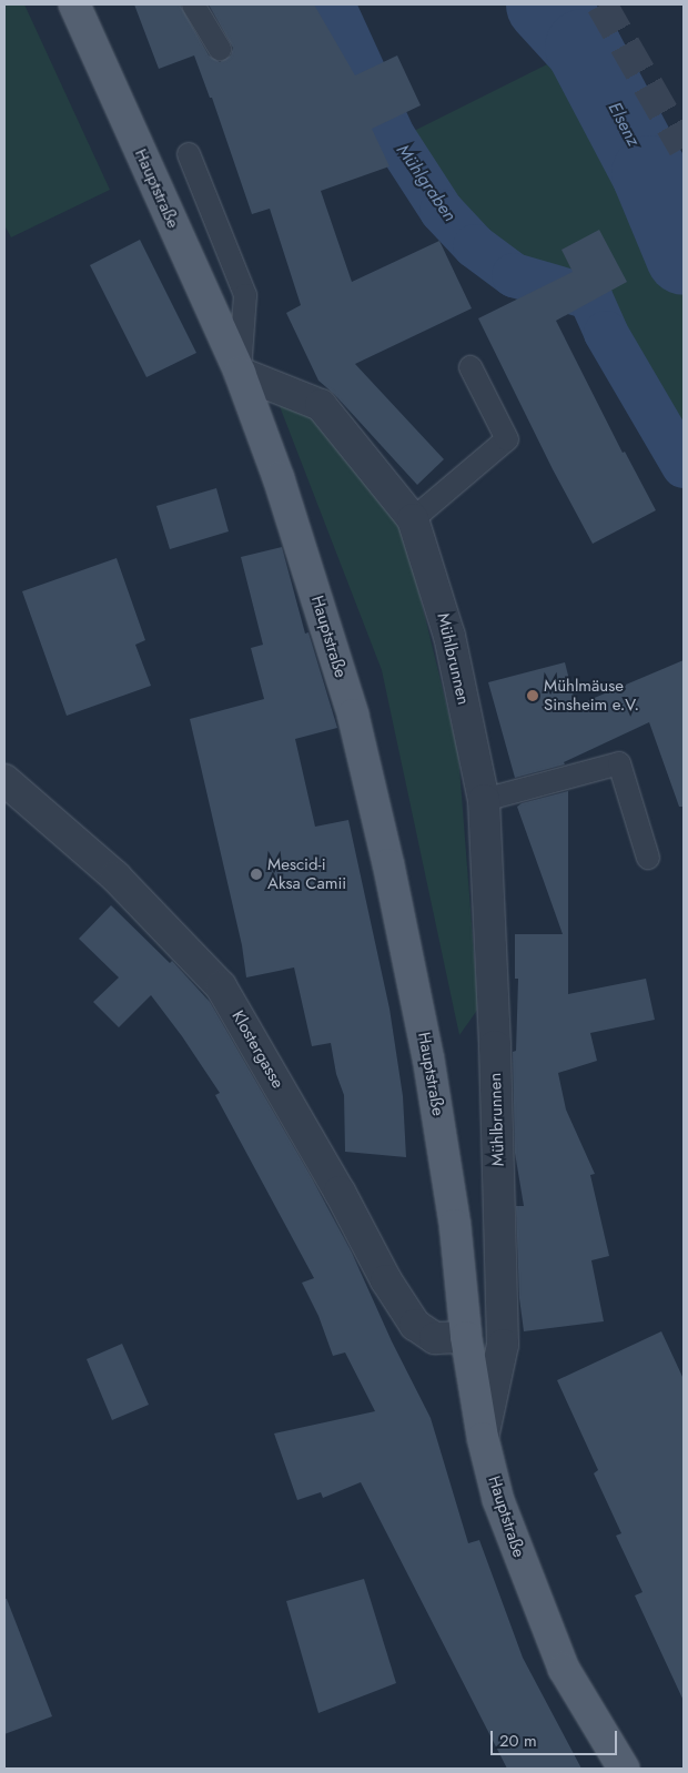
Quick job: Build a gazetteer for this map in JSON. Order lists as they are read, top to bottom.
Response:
{
  "streets": {
    "main road": ["Hauptstraße"],
    "street": ["Mühlbrunnen", "Klostergasse"]
  },
  "crossings": [
    ["Hauptstraße", "Mühlbrunnen"],
    ["Hauptstraße", "Klostergasse"]
  ],
  "water": ["Elsenz", "Mühlgraben"],
  "places": ["Mühlmäuse Sinsheim e.V.", "Mescid-i Aksa Camii"],
  "scale_bar": "20 m"
}
